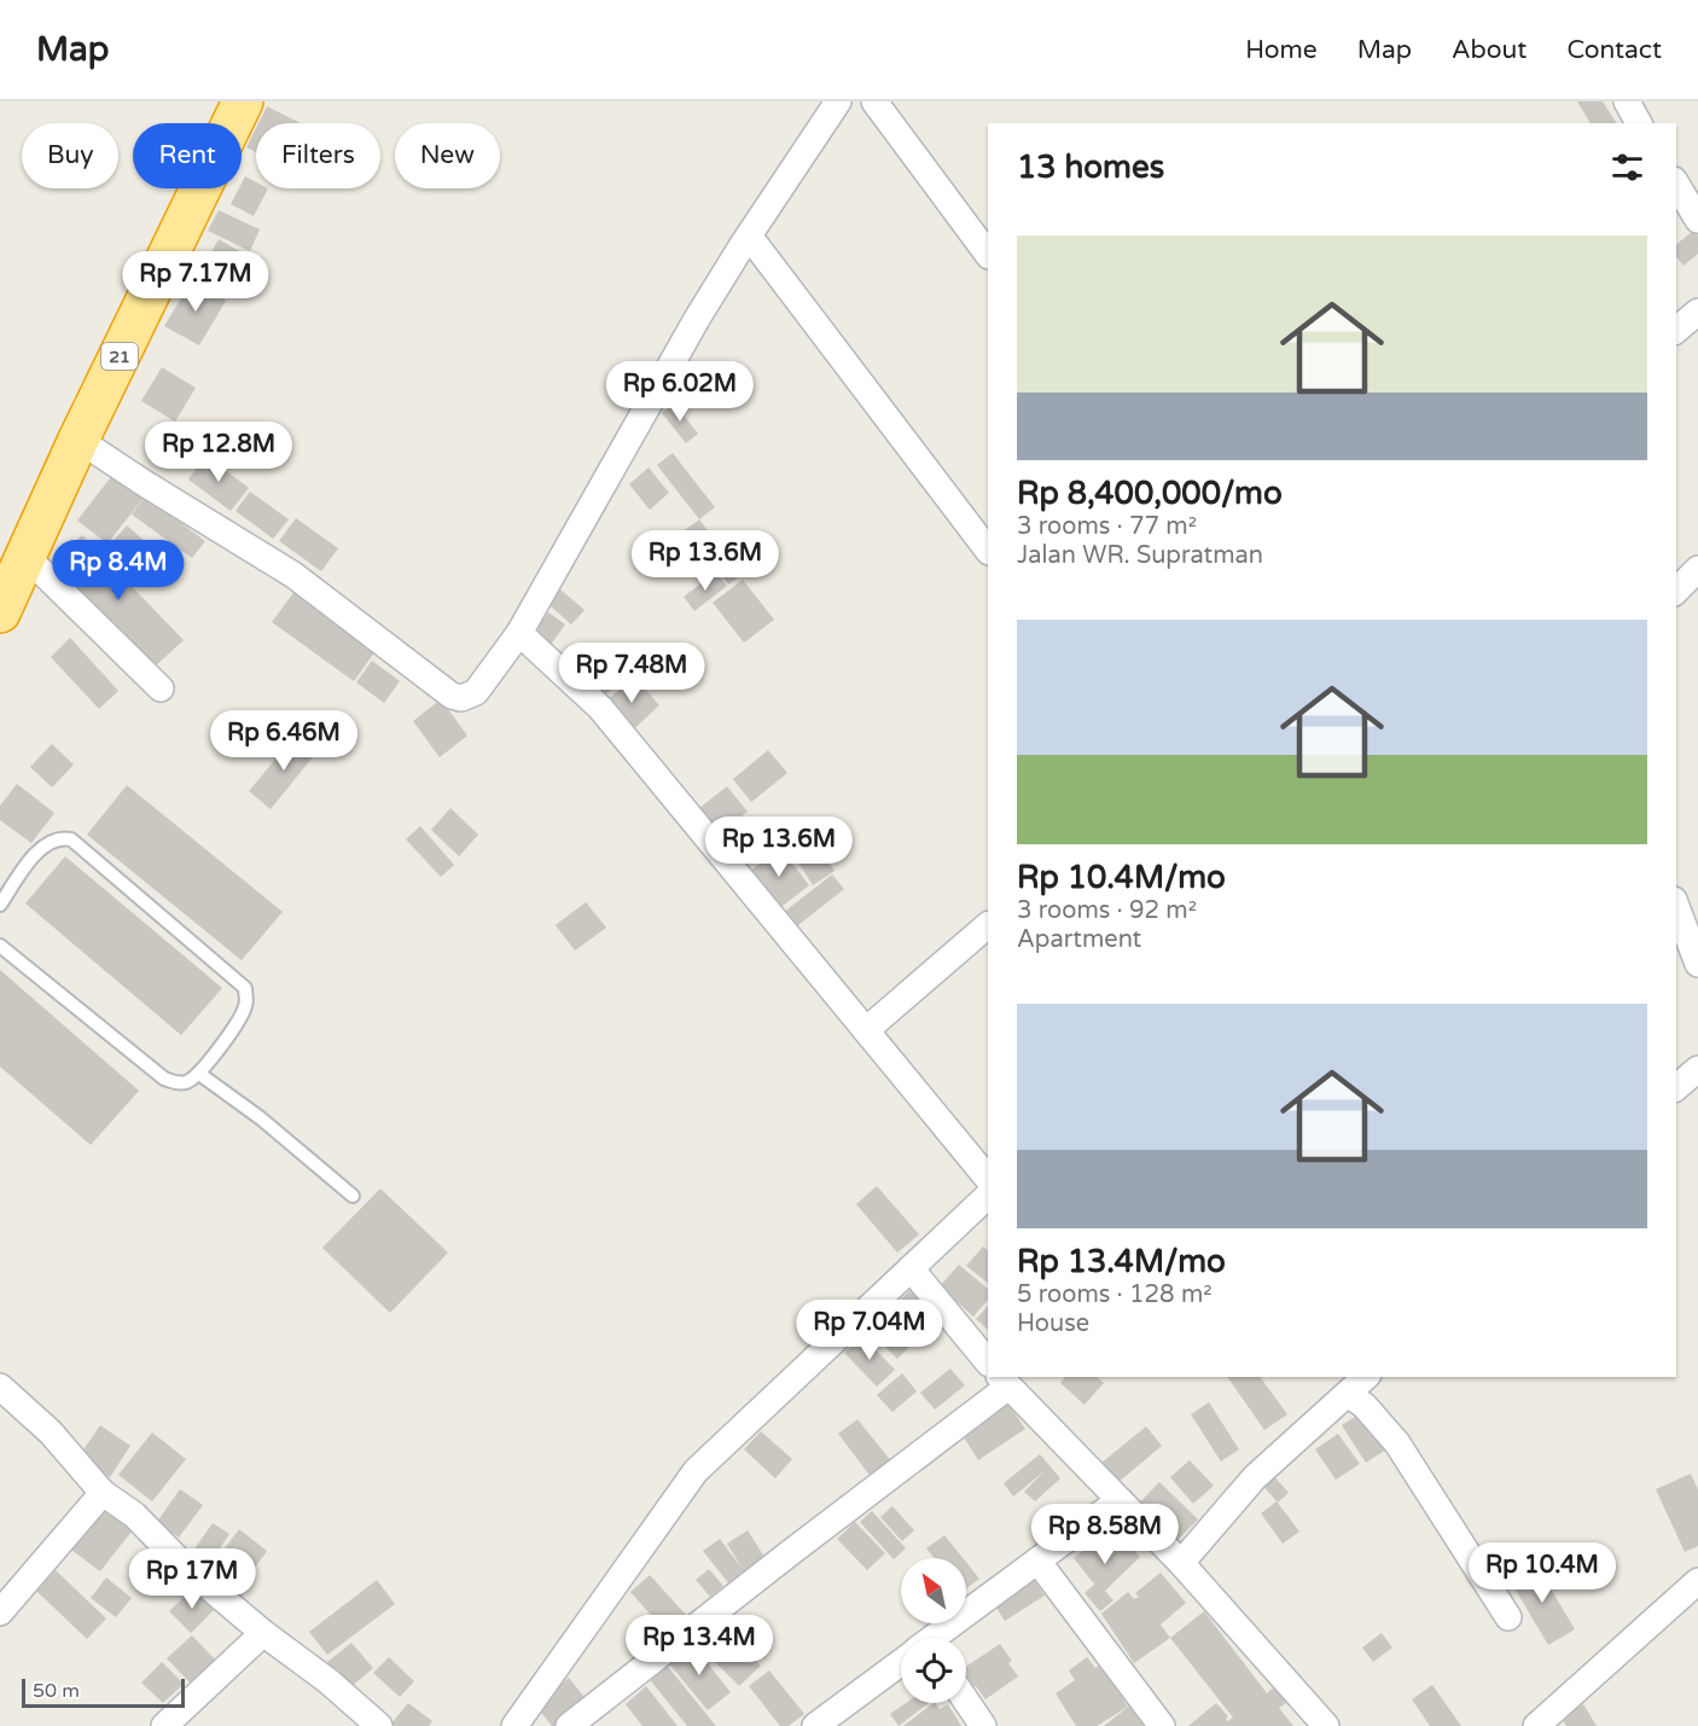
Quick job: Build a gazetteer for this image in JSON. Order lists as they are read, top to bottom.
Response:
{
  "streets": {
    "highway": ["21"]
  },
  "scale_bar": "50 m",
  "north": "top left",
  "page": {
    "header": "Map",
    "nav": [
      "Home",
      "Map",
      "About",
      "Contact"
    ],
    "chip": [
      "Buy",
      "Rent",
      "Filters",
      "New"
    ],
    "heading": "13 homes",
    "list": [
      {
        "name": "Rp 8,400,000/mo",
        "note": "3 rooms · 77 m² · Jalan WR. Supratman"
      },
      {
        "name": "Rp 10.4M/mo",
        "note": "3 rooms · 92 m² · Apartment"
      },
      {
        "name": "Rp 13.4M/mo",
        "note": "5 rooms · 128 m² · House"
      }
    ],
    "price": [
      "Rp 7.17M",
      "Rp 6.02M",
      "Rp 12.8M",
      "Rp 13.6M",
      "Rp 8.4M",
      "Rp 7.48M",
      "Rp 6.46M",
      "Rp 13.6M",
      "Rp 7.04M",
      "Rp 8.58M",
      "Rp 10.4M",
      "Rp 17M",
      "Rp 13.4M"
    ],
    "scale": "50 m"
  }
}
